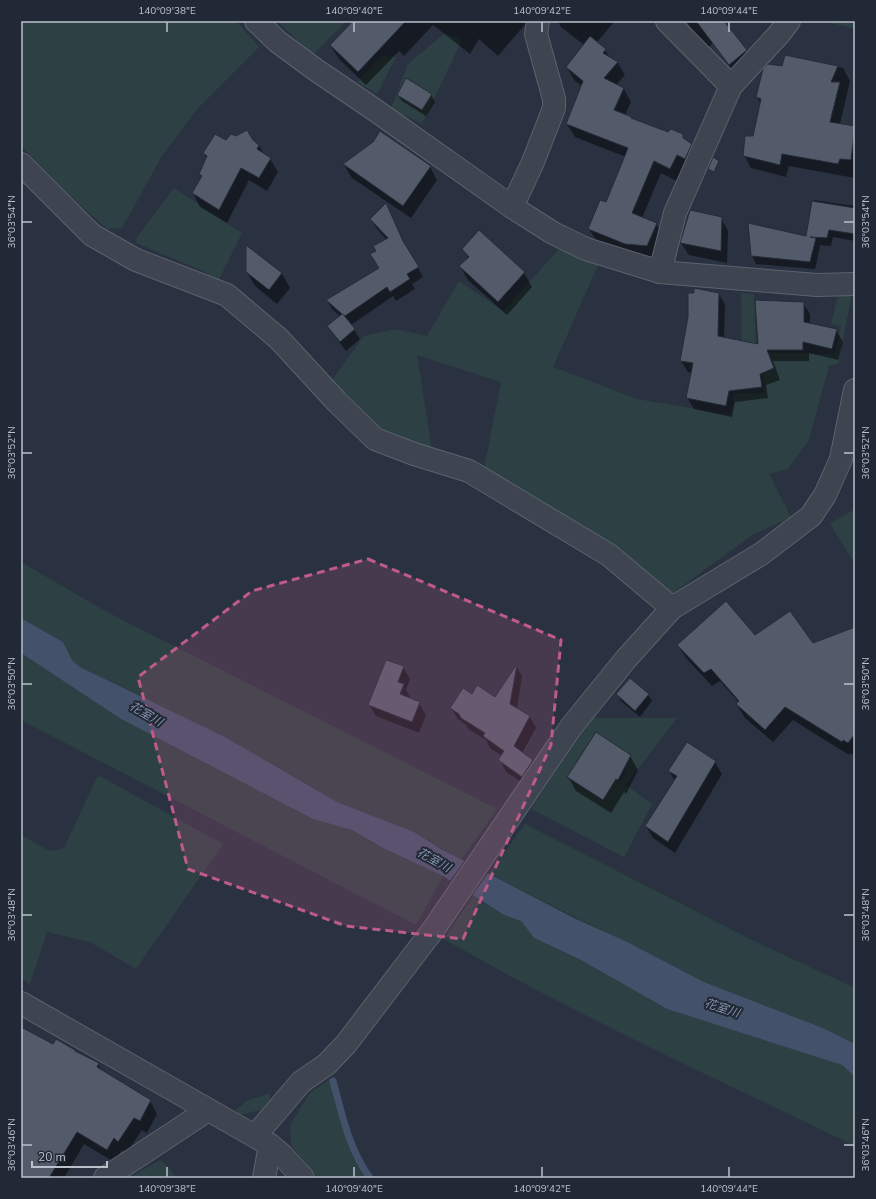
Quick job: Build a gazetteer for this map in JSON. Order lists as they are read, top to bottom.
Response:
{
  "water": ["花室川"],
  "scale_bar": "20 m",
  "coordinates": [
    "140°09'38\"E",
    "140°09'40\"E",
    "140°09'42\"E",
    "140°09'44\"E",
    "36°03'54\"N",
    "36°03'52\"N",
    "36°03'50\"N",
    "36°03'48\"N",
    "36°03'46\"N"
  ]
}
